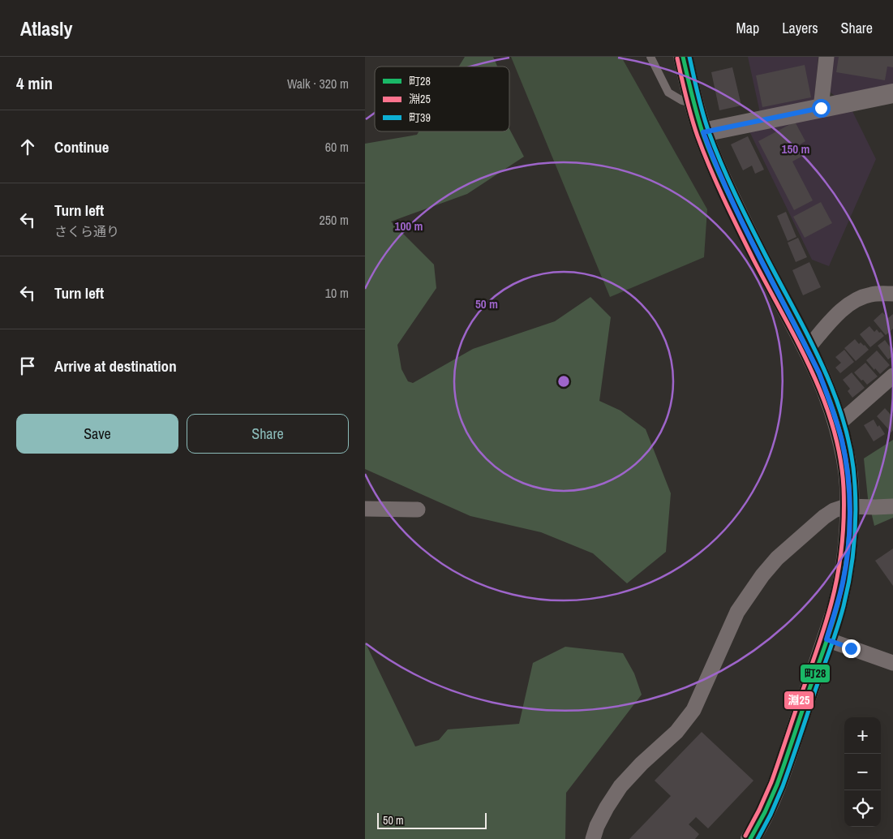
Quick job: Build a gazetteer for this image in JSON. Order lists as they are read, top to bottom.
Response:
{
  "lines": ["transit line 町28", "transit line 町39", "transit line 淵25"],
  "legend": ["町28", "淵25", "町39"],
  "scale_bar": "50 m",
  "page": {
    "header": "Atlasly",
    "nav": ["Map", "Layers", "Share"],
    "heading": ["4 min", "Walk · 320 m"],
    "list": [
      ["Continue", "60 m"],
      ["Turn left", "さくら通り", "250 m"],
      ["Turn left", "10 m"],
      "Arrive at destination"
    ],
    "buttons": ["Save", "Share"],
    "map_buttons": ["+", "−"],
    "scale": "50 m"
  },
  "rings": ["150 m", "100 m", "50 m"]
}
